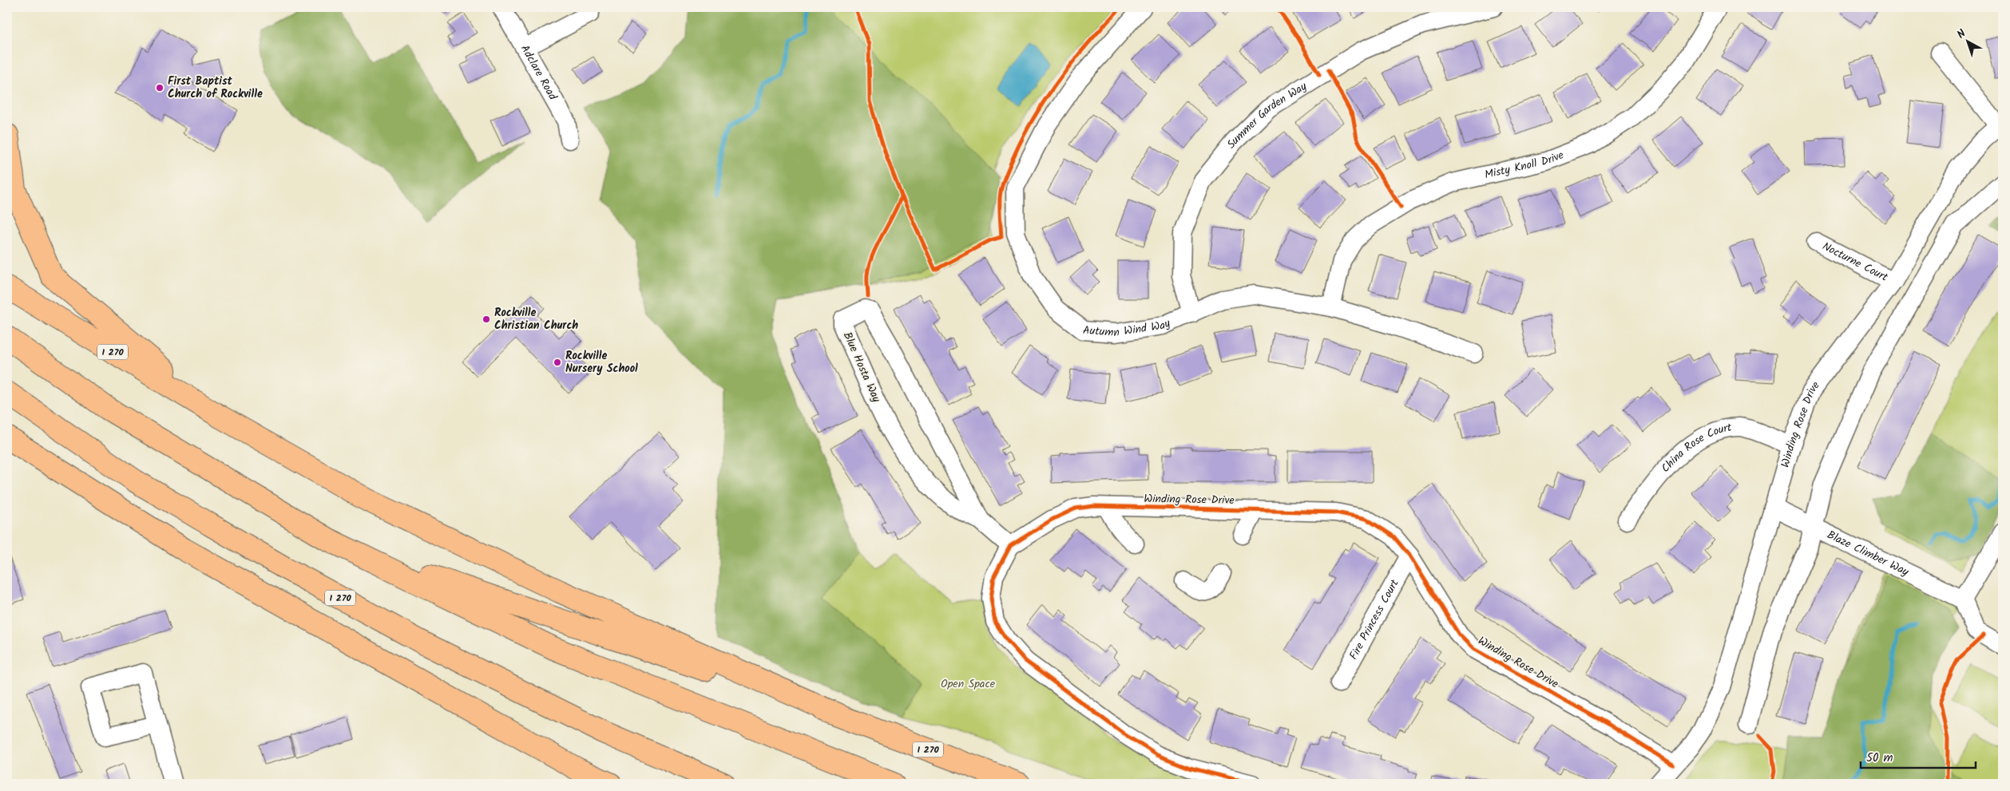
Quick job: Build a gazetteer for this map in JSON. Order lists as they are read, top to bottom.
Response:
{
  "streets": {
    "highway": ["I 270"],
    "street": [
      "Adclare Road",
      "Summer Garden Way",
      "Misty Knoll Drive",
      "Nocturne Court",
      "Autumn Wind Way",
      "Blue Hosta Way",
      "Winding Rose Drive",
      "China Rose Court",
      "Blaze Climber Way",
      "Fire Princess Court"
    ]
  },
  "crossings": [
    ["Summer Garden Way", "Autumn Wind Way"],
    ["Misty Knoll Drive", "Autumn Wind Way"],
    ["Nocturne Court", "Winding Rose Drive"],
    ["Blue Hosta Way", "Winding Rose Drive"],
    ["Winding Rose Drive", "China Rose Court"],
    ["Winding Rose Drive", "Blaze Climber Way"],
    ["Winding Rose Drive", "Fire Princess Court"]
  ],
  "parks": ["Open Space"],
  "places": ["First Baptist Church of Rockville", "Rockville Christian Church", "Rockville Nursery School"],
  "scale_bar": "50 m",
  "north": "top left"
}
